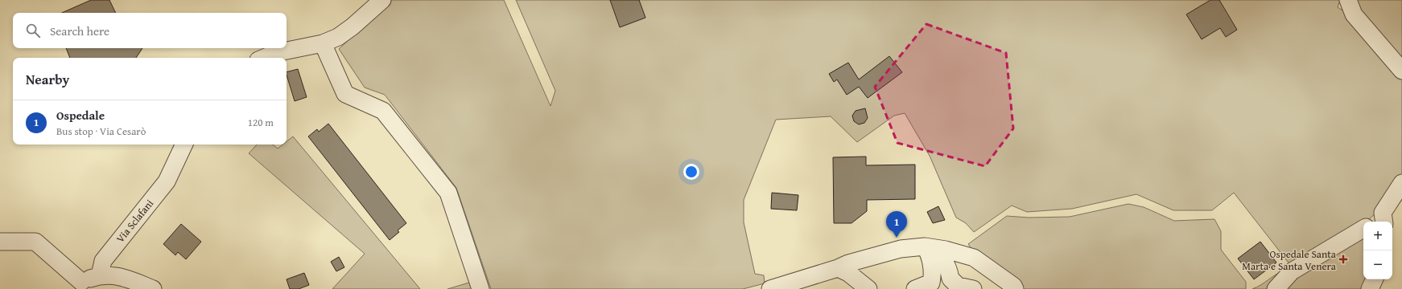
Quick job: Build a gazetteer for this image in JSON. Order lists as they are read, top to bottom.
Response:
{
  "streets": {
    "street": ["Via Sclafani"]
  },
  "places": {
    "health": ["Ospedale Santa Marta e Santa Venera"]
  },
  "page": {
    "search": "Search here",
    "heading": "Nearby",
    "list": [
      {
        "mark": "1",
        "name": "Ospedale",
        "note": "Bus stop · Via Cesarò",
        "value": "120 m"
      }
    ],
    "pins": "1",
    "map_buttons": ["+", "−"]
  }
}
